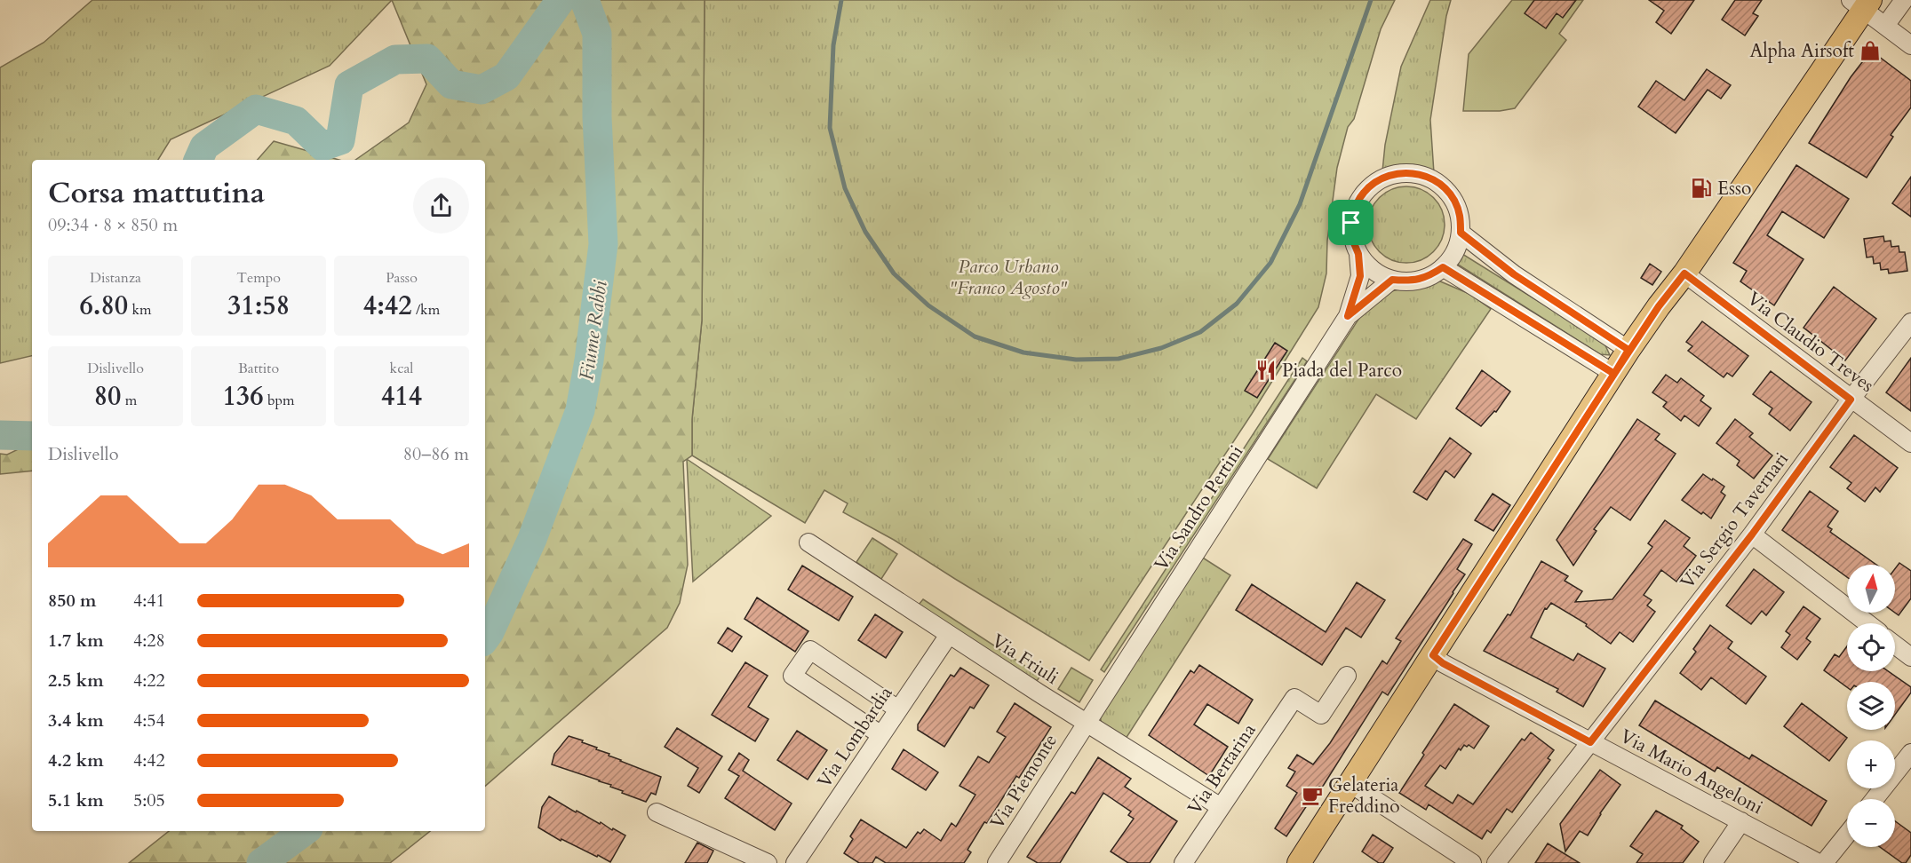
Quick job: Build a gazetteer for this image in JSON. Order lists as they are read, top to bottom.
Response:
{
  "streets": {
    "street": [
      "Via Claudio Treves",
      "Via Sandro Pertini",
      "Via Sergio Tavernari",
      "Via Friuli",
      "Via Lombardia",
      "Via Bertarina",
      "Via Mario Angeloni",
      "Via Piemonte"
    ]
  },
  "crossings": [
    ["Via Claudio Treves", "Via Sergio Tavernari"],
    ["Via Sandro Pertini", "Via Friuli"],
    ["Via Sandro Pertini", "Via Piemonte"],
    ["Via Sergio Tavernari", "Via Mario Angeloni"],
    ["Via Friuli", "Via Lombardia"],
    ["Via Friuli", "Via Bertarina"],
    ["Via Friuli", "Via Piemonte"]
  ],
  "water": ["Fiume Rabbi"],
  "parks": ["Parco Urbano \"Franco Agosto\""],
  "places": {
    "shop": ["Alpha Airsoft"],
    "fuel station": ["Esso"],
    "restaurant": ["Piada del Parco"],
    "cafe": ["Gelateria Freddino"]
  },
  "north": "top",
  "page": {
    "heading": ["Corsa mattutina", "09:34 · 8 × 850 m"],
    "stats": [
      ["Distanza", "6.80 km"],
      ["Tempo", "31:58"],
      ["Passo", "4:42 /km"],
      ["Dislivello", "80 m"],
      ["Battito", "136 bpm"],
      ["kcal", "414"]
    ],
    "chart": ["Dislivello", "80–86 m"],
    "map_buttons": ["+", "−"],
    "list": [
      {
        "name": "850 m",
        "note": "4:41"
      },
      {
        "name": "1.7 km",
        "note": "4:28"
      },
      {
        "name": "2.5 km",
        "note": "4:22"
      },
      {
        "name": "3.4 km",
        "note": "4:54"
      },
      {
        "name": "4.2 km",
        "note": "4:42"
      },
      {
        "name": "5.1 km",
        "note": "5:05"
      }
    ]
  }
}
